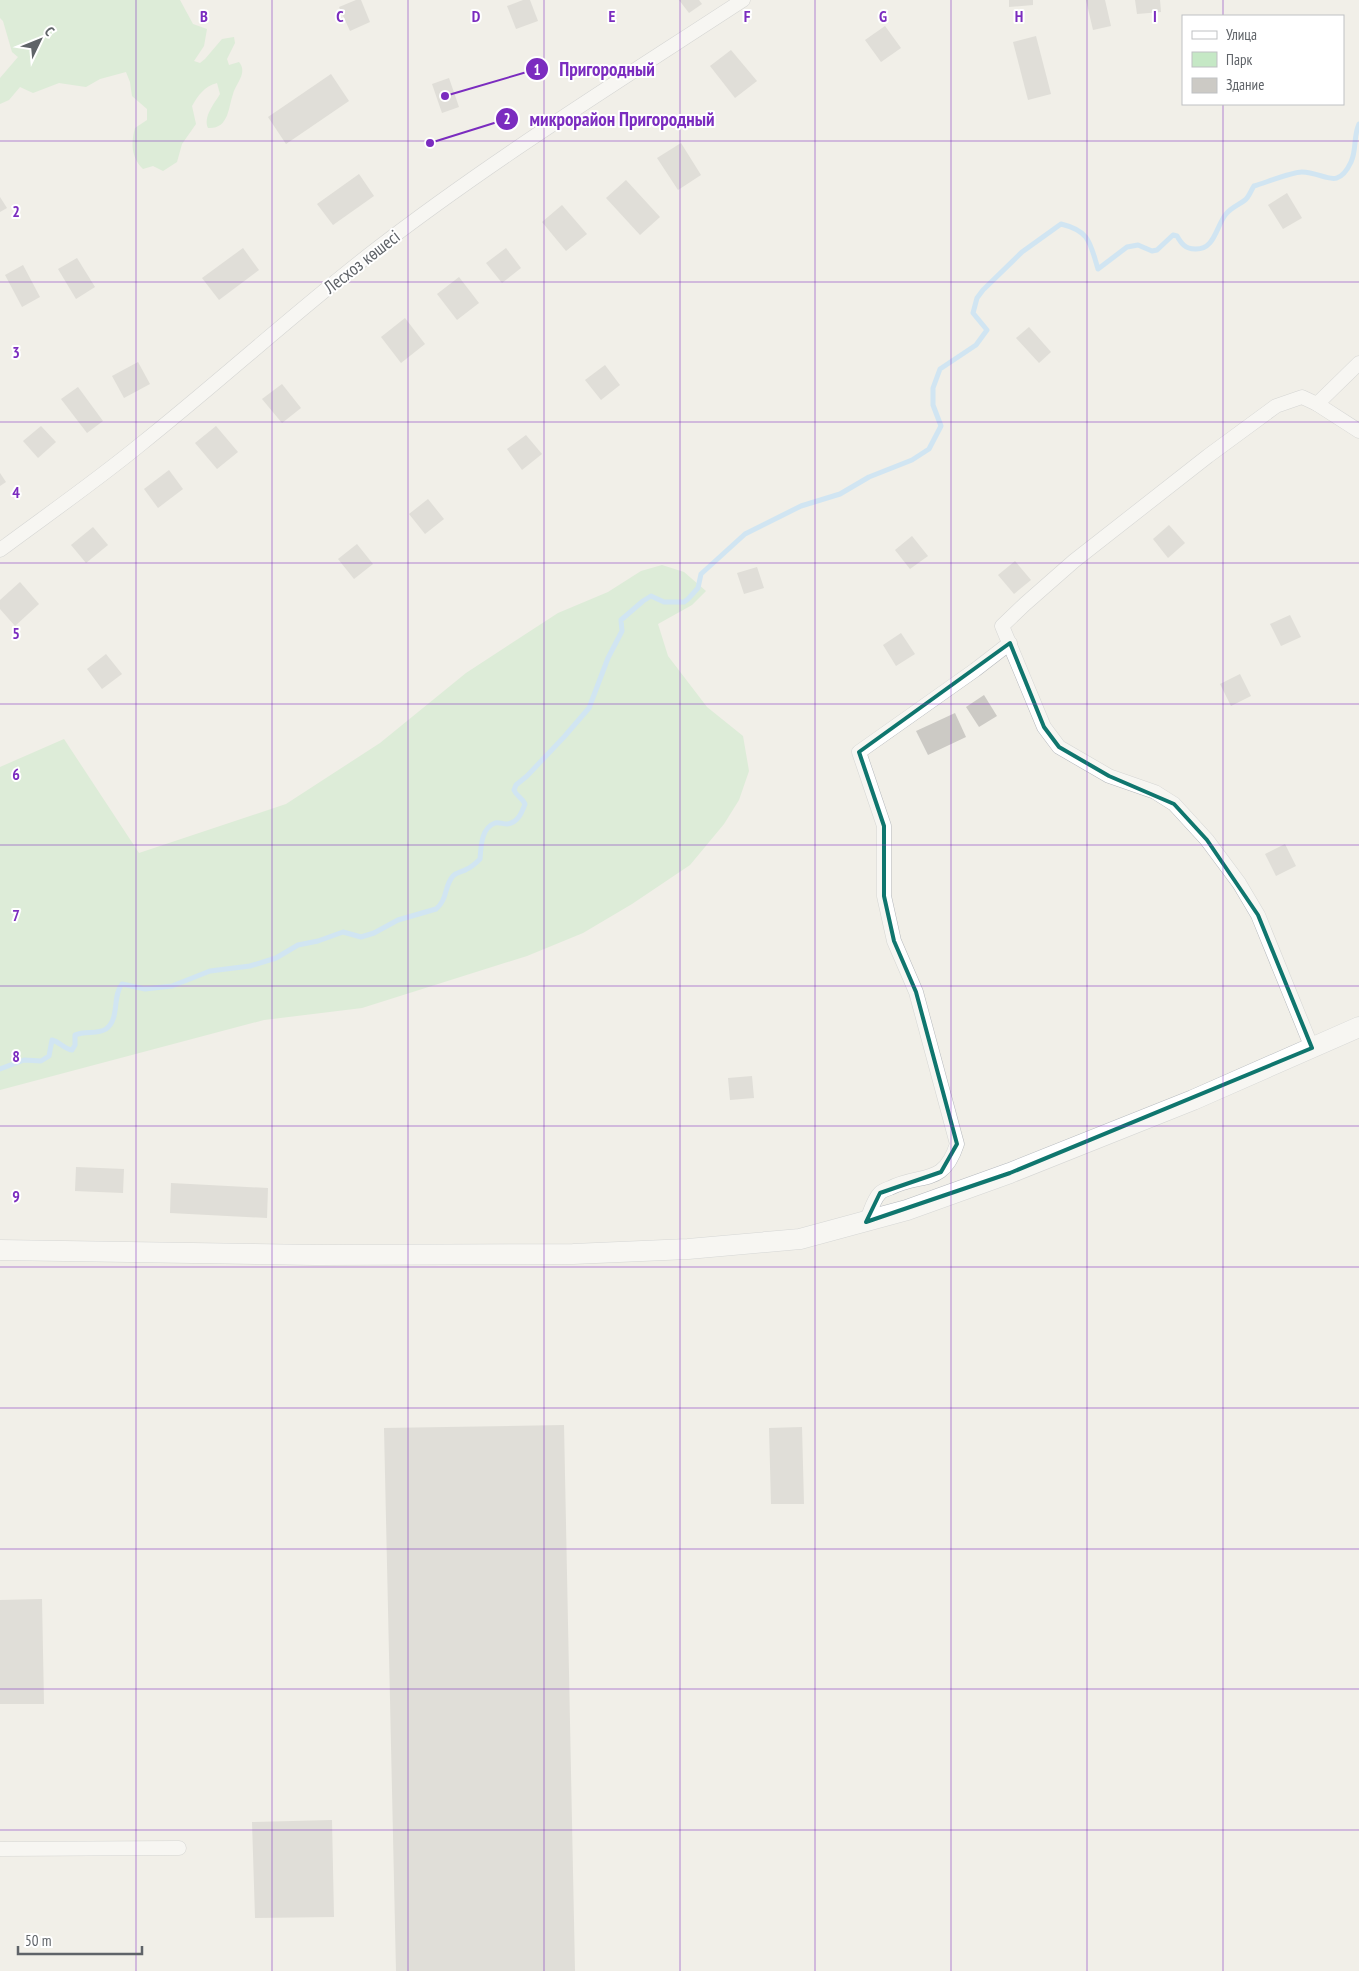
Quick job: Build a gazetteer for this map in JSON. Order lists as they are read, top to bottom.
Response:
{
  "streets": {
    "street": ["Лесхоз көшесі"]
  },
  "places": ["Пригородный", "микрорайон Пригородный"],
  "legend": ["Улица", "Парк", "Здание"],
  "scale_bar": "50 m",
  "north": "top right",
  "grid": {
    "columns": [
      "B",
      "C",
      "D",
      "E",
      "F",
      "G",
      "H",
      "I"
    ],
    "rows": [
      "2",
      "3",
      "4",
      "5",
      "6",
      "7",
      "8",
      "9"
    ]
  }
}
